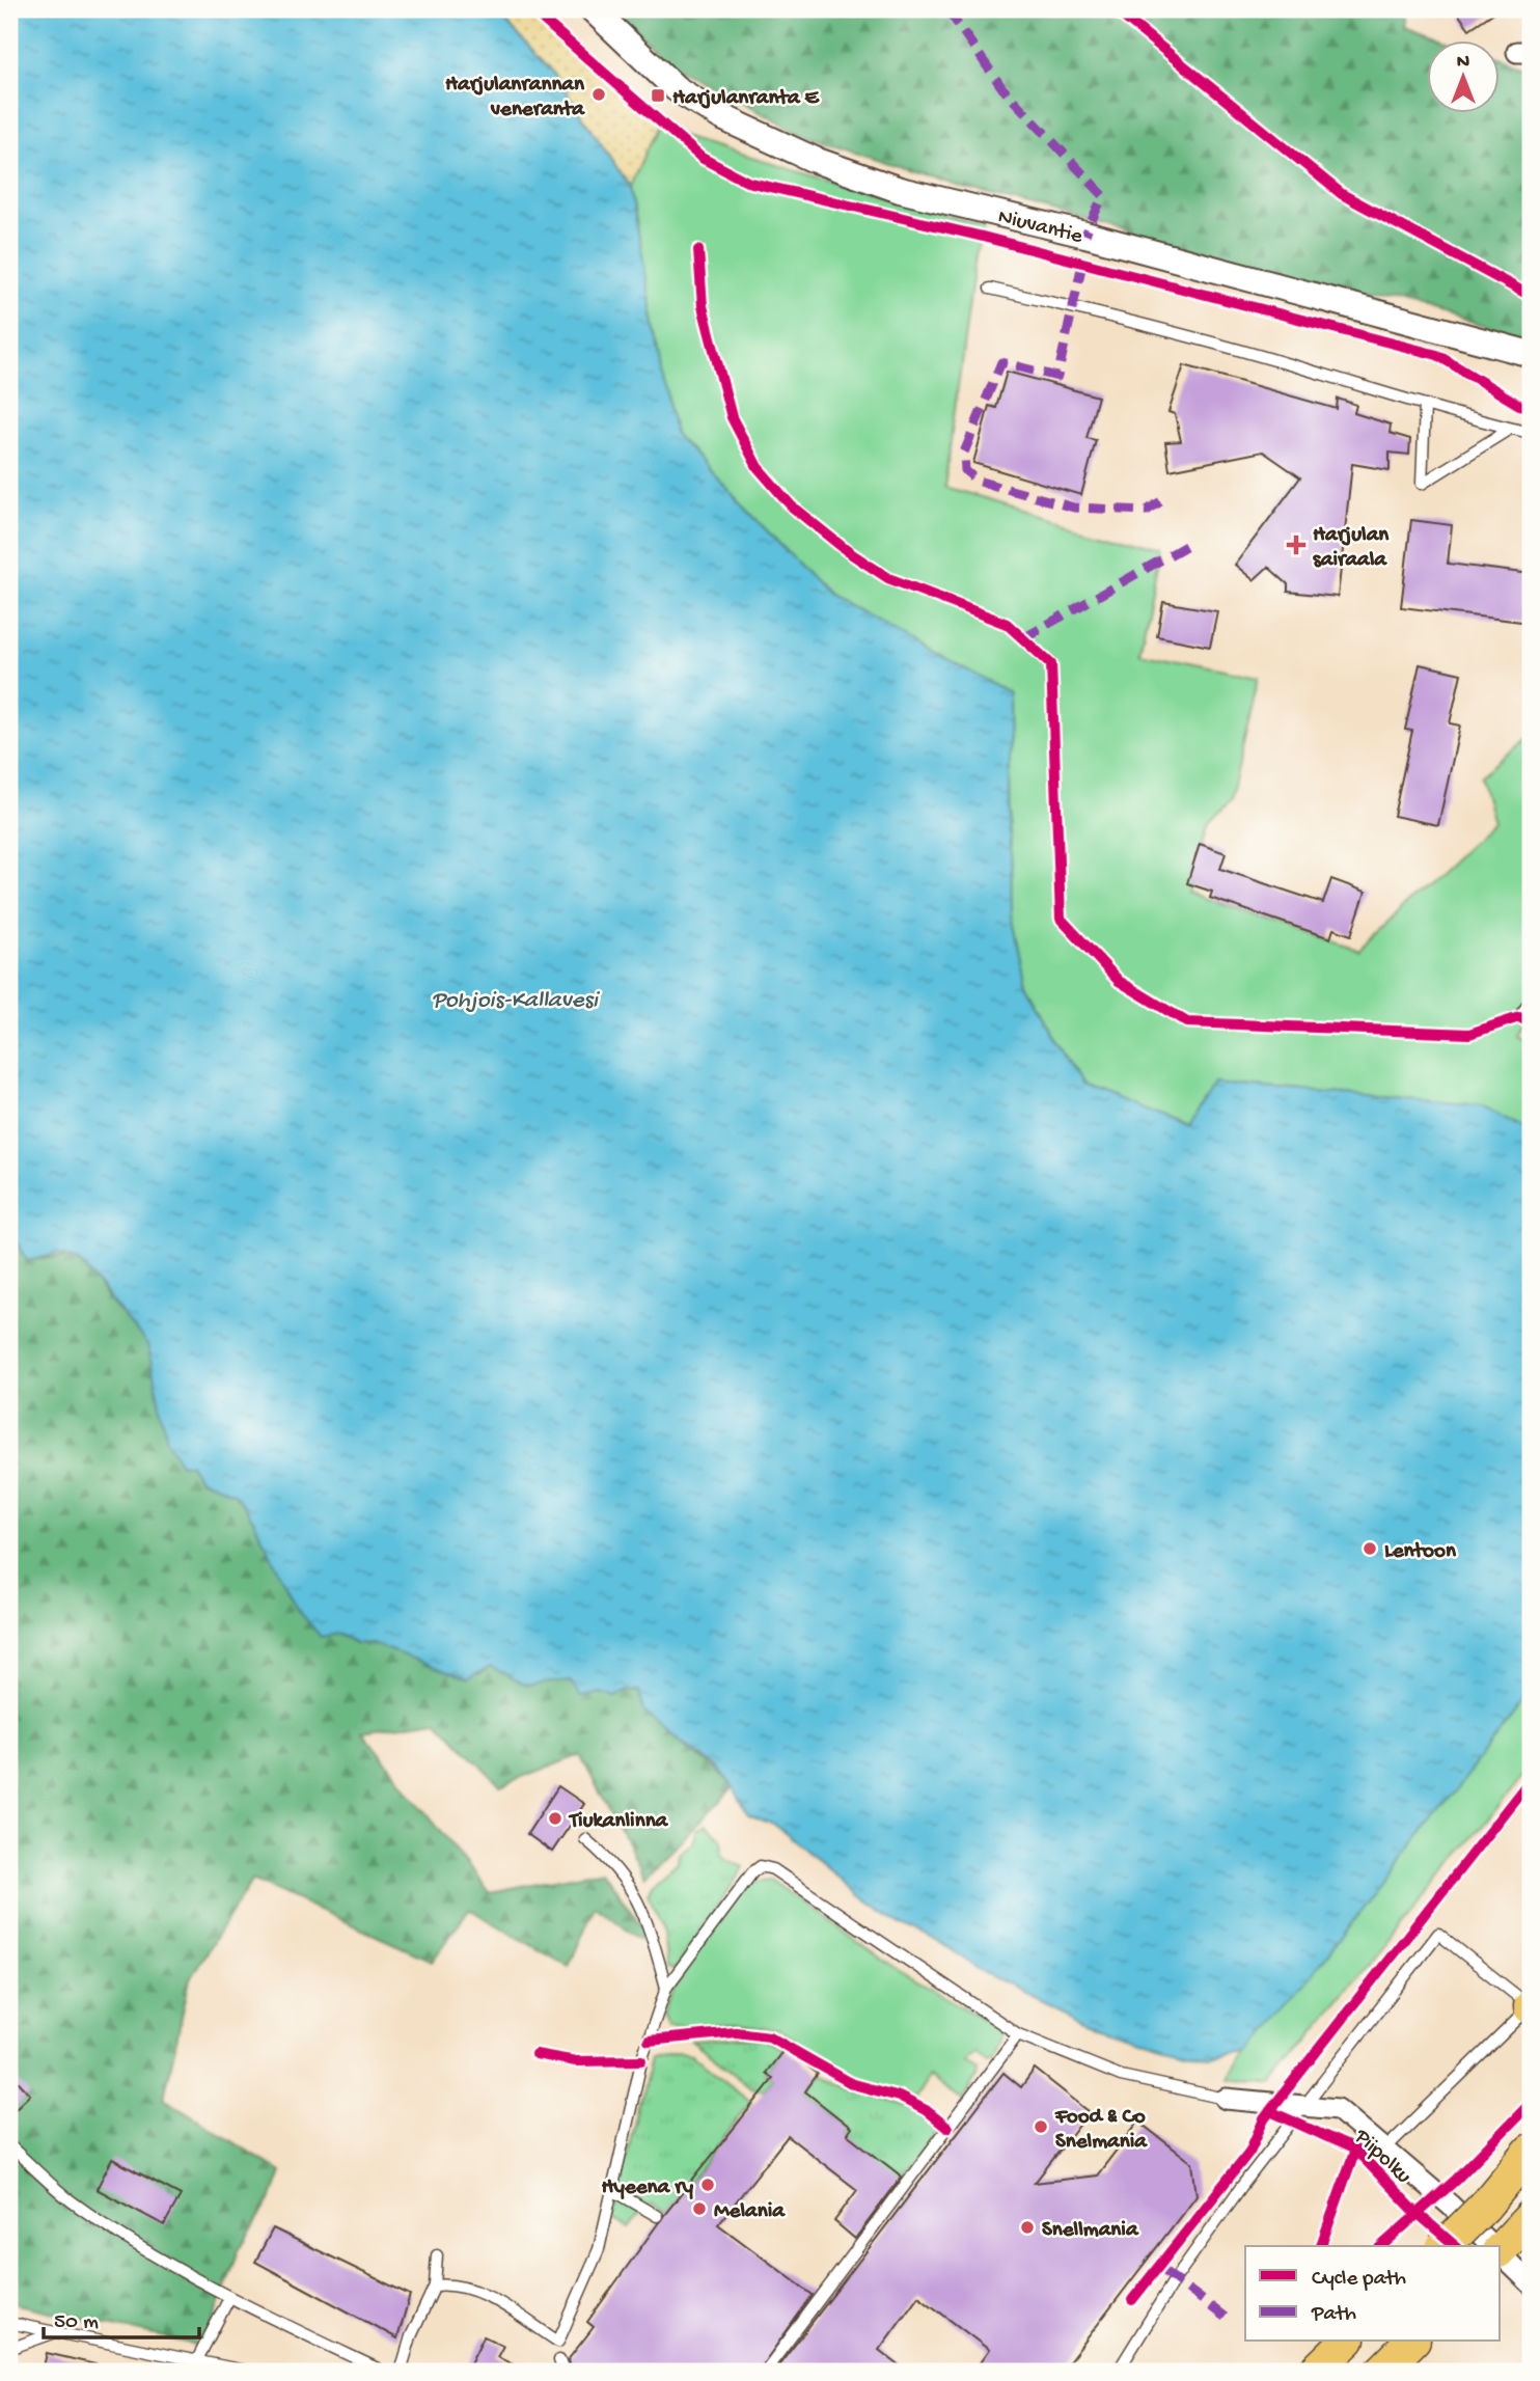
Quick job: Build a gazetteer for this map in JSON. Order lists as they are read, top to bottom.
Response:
{
  "streets": {
    "street": ["Niuvantie"],
    "cycle path": ["Piipolku"]
  },
  "water": ["Pohjois-Kallavesi"],
  "places": {
    "other": [
      "Harjulanrannan veneranta",
      "Lentoon",
      "Tiukanlinna",
      "Food & Co Snelmania",
      "Hyeena ry",
      "Melania",
      "Snellmania"
    ],
    "transit": ["Harjulanranta E"],
    "health": ["Harjulan sairaala"]
  },
  "legend": ["Cycle path", "Path"],
  "scale_bar": "50 m",
  "north": "top"
}
